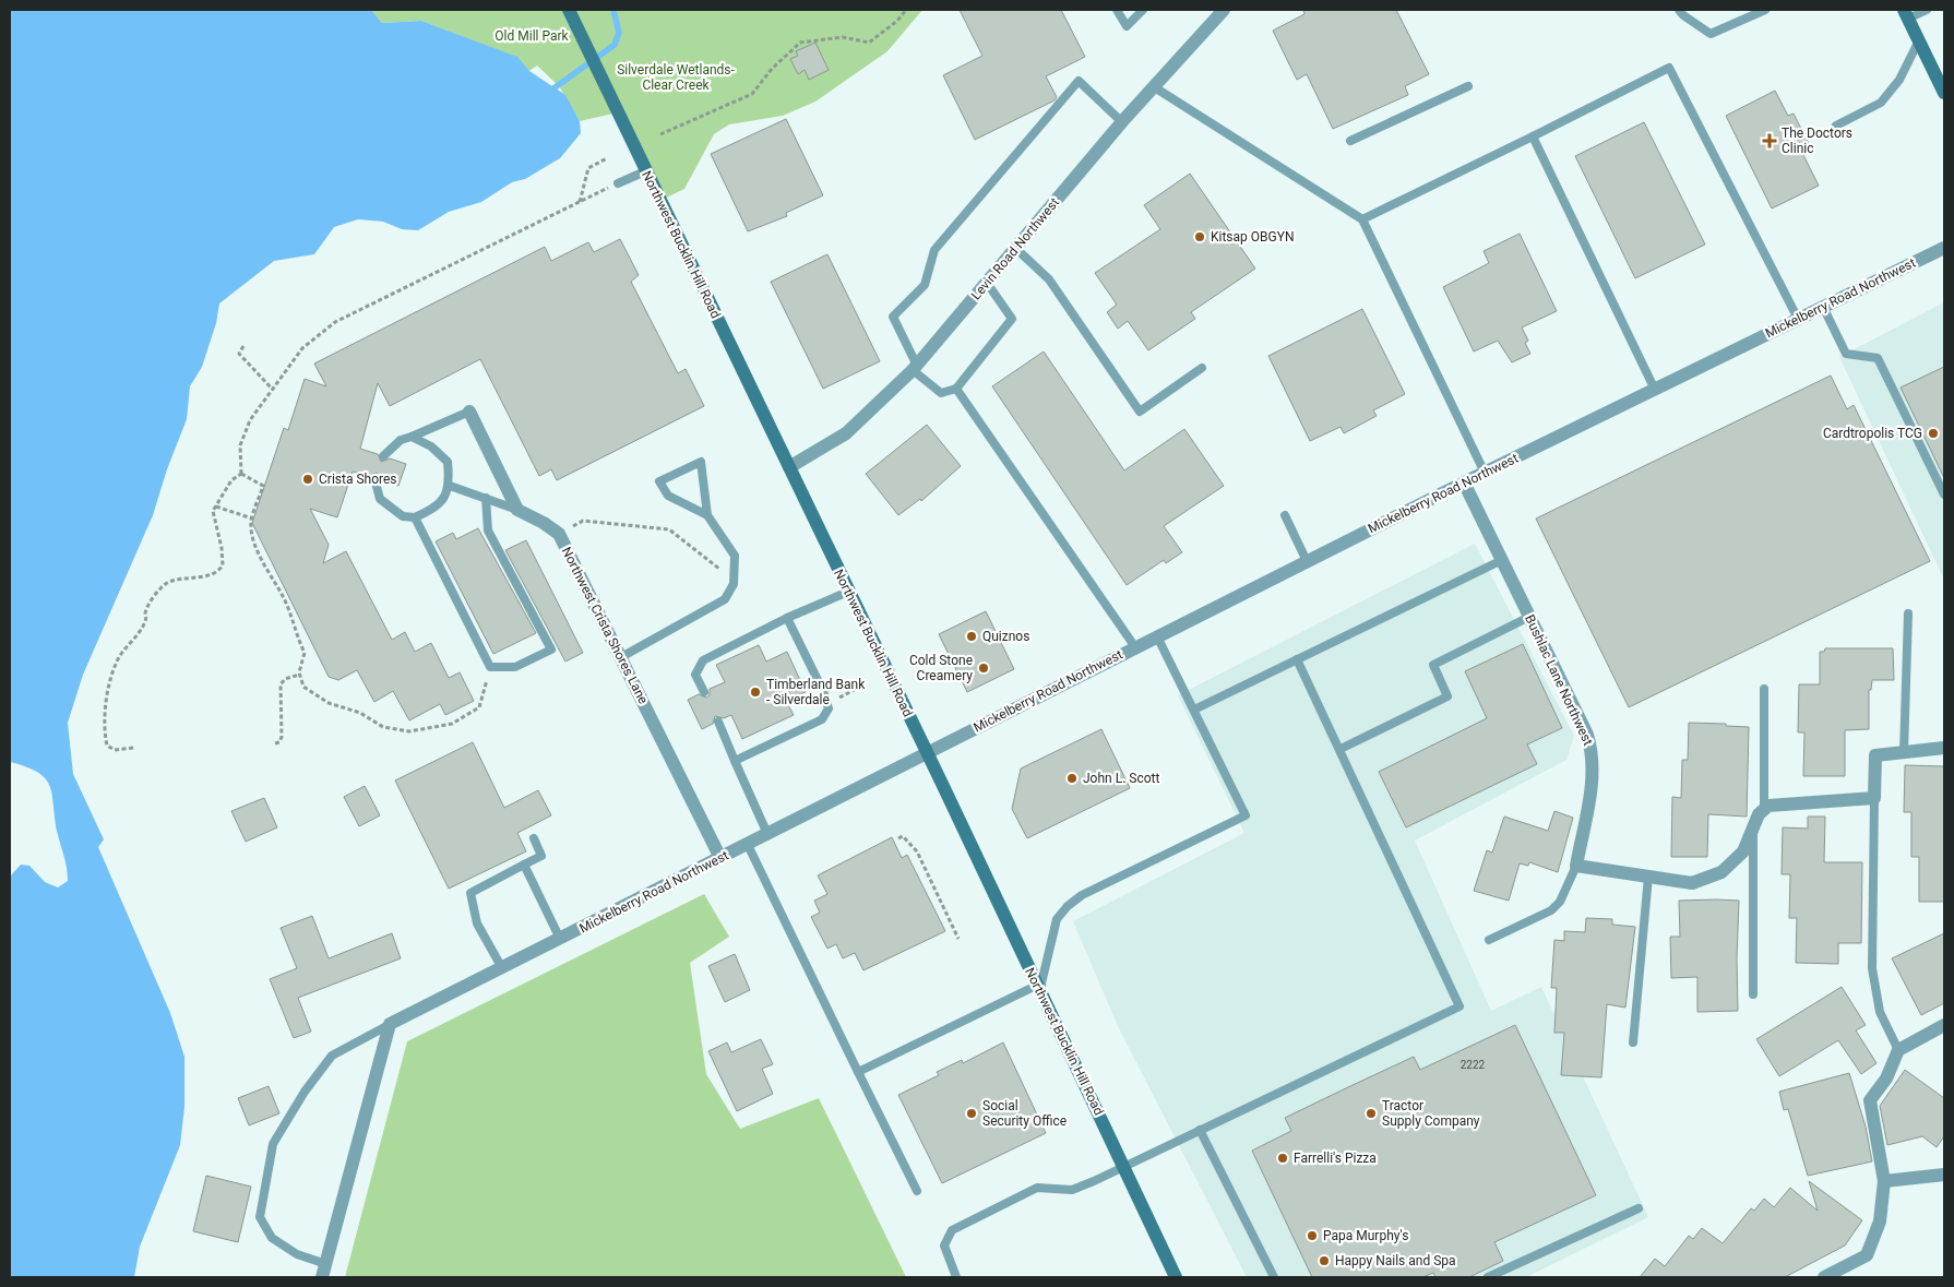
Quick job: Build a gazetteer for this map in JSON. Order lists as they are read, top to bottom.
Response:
{
  "streets": {
    "main road": ["Northwest Bucklin Hill Road"],
    "street": [
      "Levin Road Northwest",
      "Mickelberry Road Northwest",
      "Northwest Crista Shores Lane",
      "Bushlac Lane Northwest"
    ]
  },
  "crossings": [
    ["Northwest Bucklin Hill Road", "Levin Road Northwest"],
    ["Northwest Bucklin Hill Road", "Mickelberry Road Northwest"],
    ["Mickelberry Road Northwest", "Northwest Crista Shores Lane"],
    ["Mickelberry Road Northwest", "Bushlac Lane Northwest"]
  ],
  "parks": ["Old Mill Park", "Silverdale Wetlands- Clear Creek"],
  "places": {
    "health": ["The Doctors Clinic"],
    "other": [
      "Kitsap OBGYN",
      "Cardtropolis TCG",
      "Crista Shores",
      "Quiznos",
      "Cold Stone Creamery",
      "Timberland Bank - Silverdale",
      "John L. Scott",
      "Social Security Office",
      "Tractor Supply Company",
      "Farrelli's Pizza",
      "Papa Murphy's",
      "Happy Nails and Spa"
    ]
  },
  "house_numbers": ["2222"]
}
